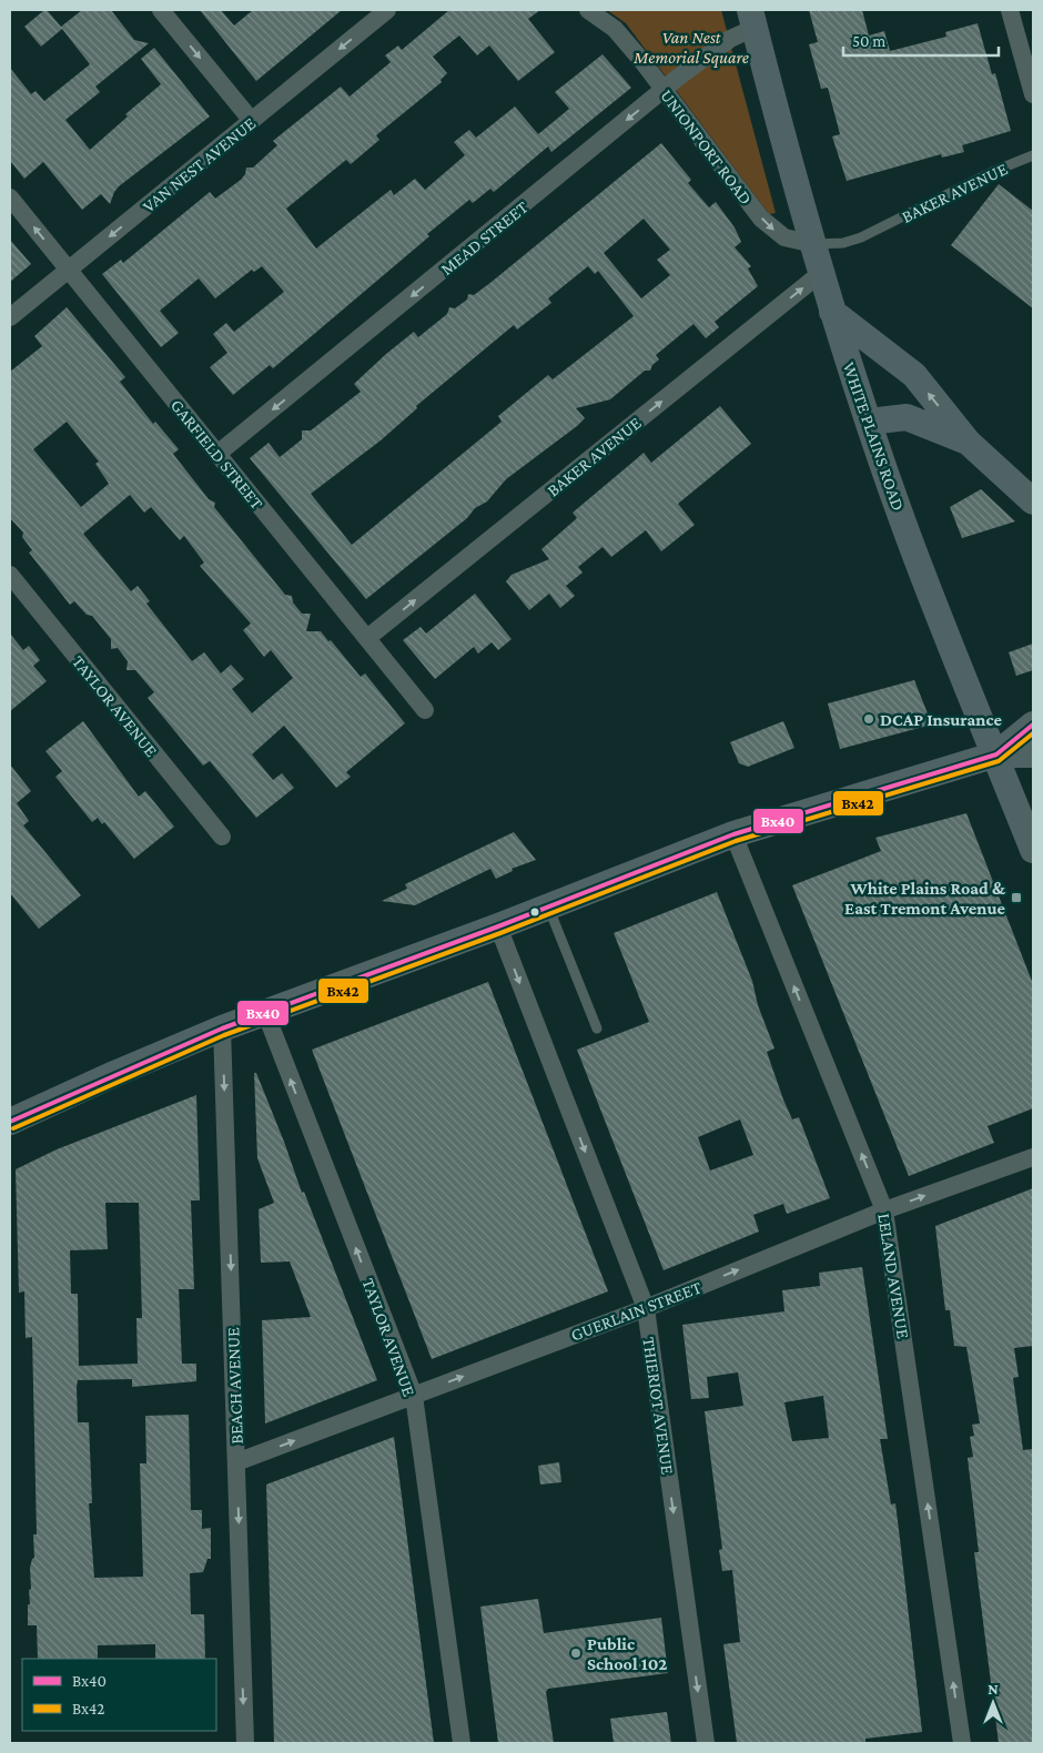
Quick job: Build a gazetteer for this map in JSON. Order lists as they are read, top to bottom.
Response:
{
  "streets": {
    "main road": ["WHITE PLAINS ROAD"],
    "street": [
      "UNIONPORT ROAD",
      "VAN NEST AVENUE",
      "BAKER AVENUE",
      "MEAD STREET",
      "GARFIELD STREET",
      "TAYLOR AVENUE",
      "LELAND AVENUE",
      "GUERLAIN STREET",
      "BEACH AVENUE",
      "THIERIOT AVENUE"
    ]
  },
  "crossings": [
    ["UNIONPORT ROAD", "BAKER AVENUE"],
    ["UNIONPORT ROAD", "MEAD STREET"],
    ["UNIONPORT ROAD", "WHITE PLAINS ROAD"],
    ["VAN NEST AVENUE", "GARFIELD STREET"],
    ["BAKER AVENUE", "WHITE PLAINS ROAD"],
    ["BAKER AVENUE", "GARFIELD STREET"],
    ["MEAD STREET", "WHITE PLAINS ROAD"],
    ["MEAD STREET", "GARFIELD STREET"],
    ["TAYLOR AVENUE", "GUERLAIN STREET"],
    ["LELAND AVENUE", "GUERLAIN STREET"],
    ["GUERLAIN STREET", "BEACH AVENUE"],
    ["GUERLAIN STREET", "THIERIOT AVENUE"]
  ],
  "one_way": [
    "UNIONPORT ROAD",
    "VAN NEST AVENUE",
    "BAKER AVENUE",
    "MEAD STREET",
    "TAYLOR AVENUE",
    "LELAND AVENUE",
    "GUERLAIN STREET",
    "BEACH AVENUE",
    "THIERIOT AVENUE"
  ],
  "parks": ["Van Nest Memorial Square"],
  "places": {
    "other": ["DCAP Insurance", "Public School 102"],
    "transit": ["White Plains Road & East Tremont Avenue"]
  },
  "lines": ["transit line Bx40", "transit line Bx42"],
  "legend": ["Bx40", "Bx42"],
  "scale_bar": "50 m",
  "north": "top"
}
